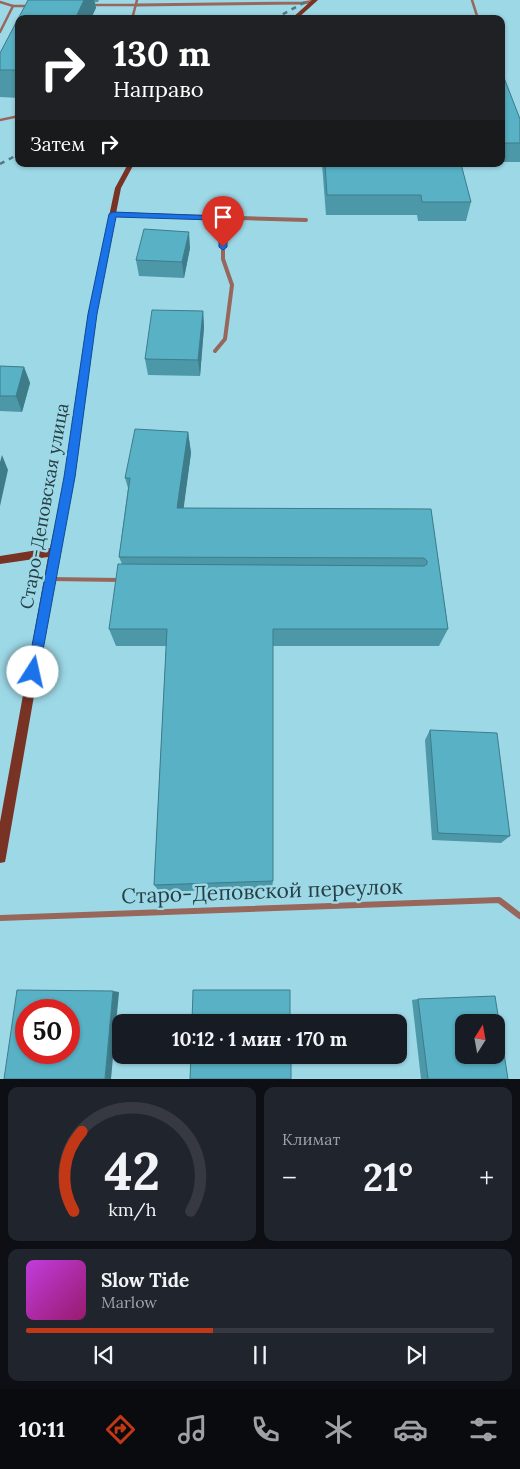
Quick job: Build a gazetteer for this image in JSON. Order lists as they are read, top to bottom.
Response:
{
  "streets": {
    "main road": ["Старо-Деповская улица"],
    "street": ["Старо-Деповской переулок"]
  },
  "north": "top",
  "page": {
    "turn": ["130 m", "Направо"],
    "then": "Затем",
    "limit": "50",
    "trip": "10:12 · 1 мин · 170 m",
    "tile": "Климат",
    "heat": ["−", "21°", "+"],
    "song": ["Slow Tide", "Marlow"],
    "tabs": "10:11",
    "gauge": ["42", "km/h"]
  }
}
